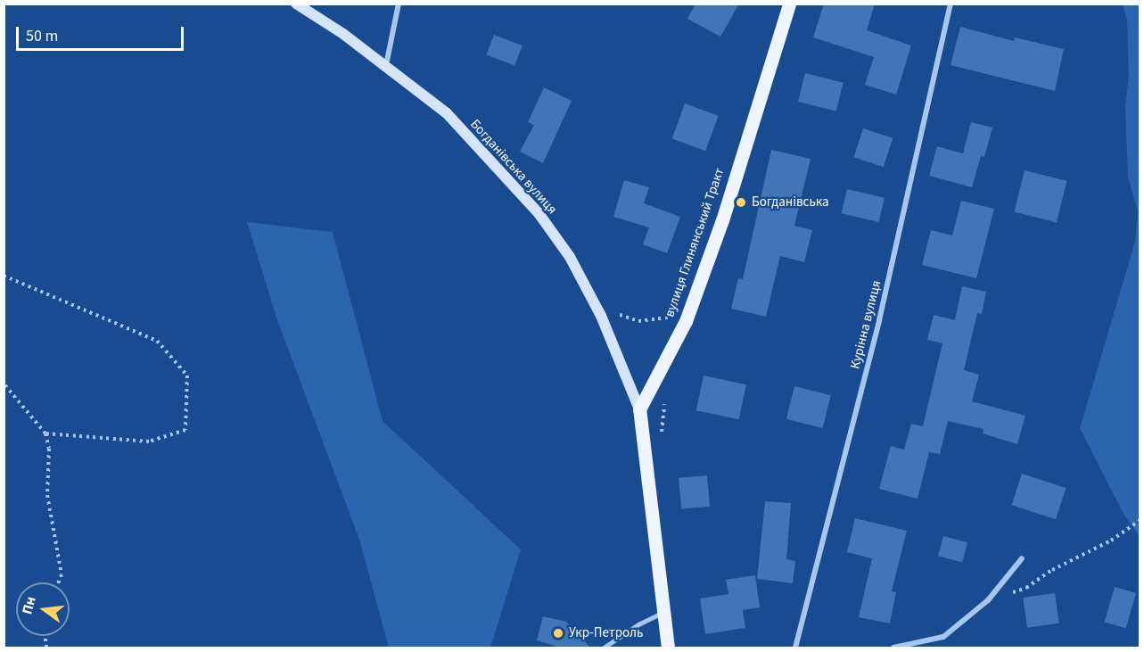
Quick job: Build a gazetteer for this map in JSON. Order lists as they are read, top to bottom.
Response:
{
  "streets": {
    "main road": ["Богданівська вулиця", "вулиця Глинянський Тракт"],
    "street": ["Курінна вулиця"]
  },
  "crossings": [
    ["Богданівська вулиця", "вулиця Глинянський Тракт"]
  ],
  "places": ["Богданівська", "Укр-Петроль"],
  "scale_bar": "50 m",
  "north": "left"
}
